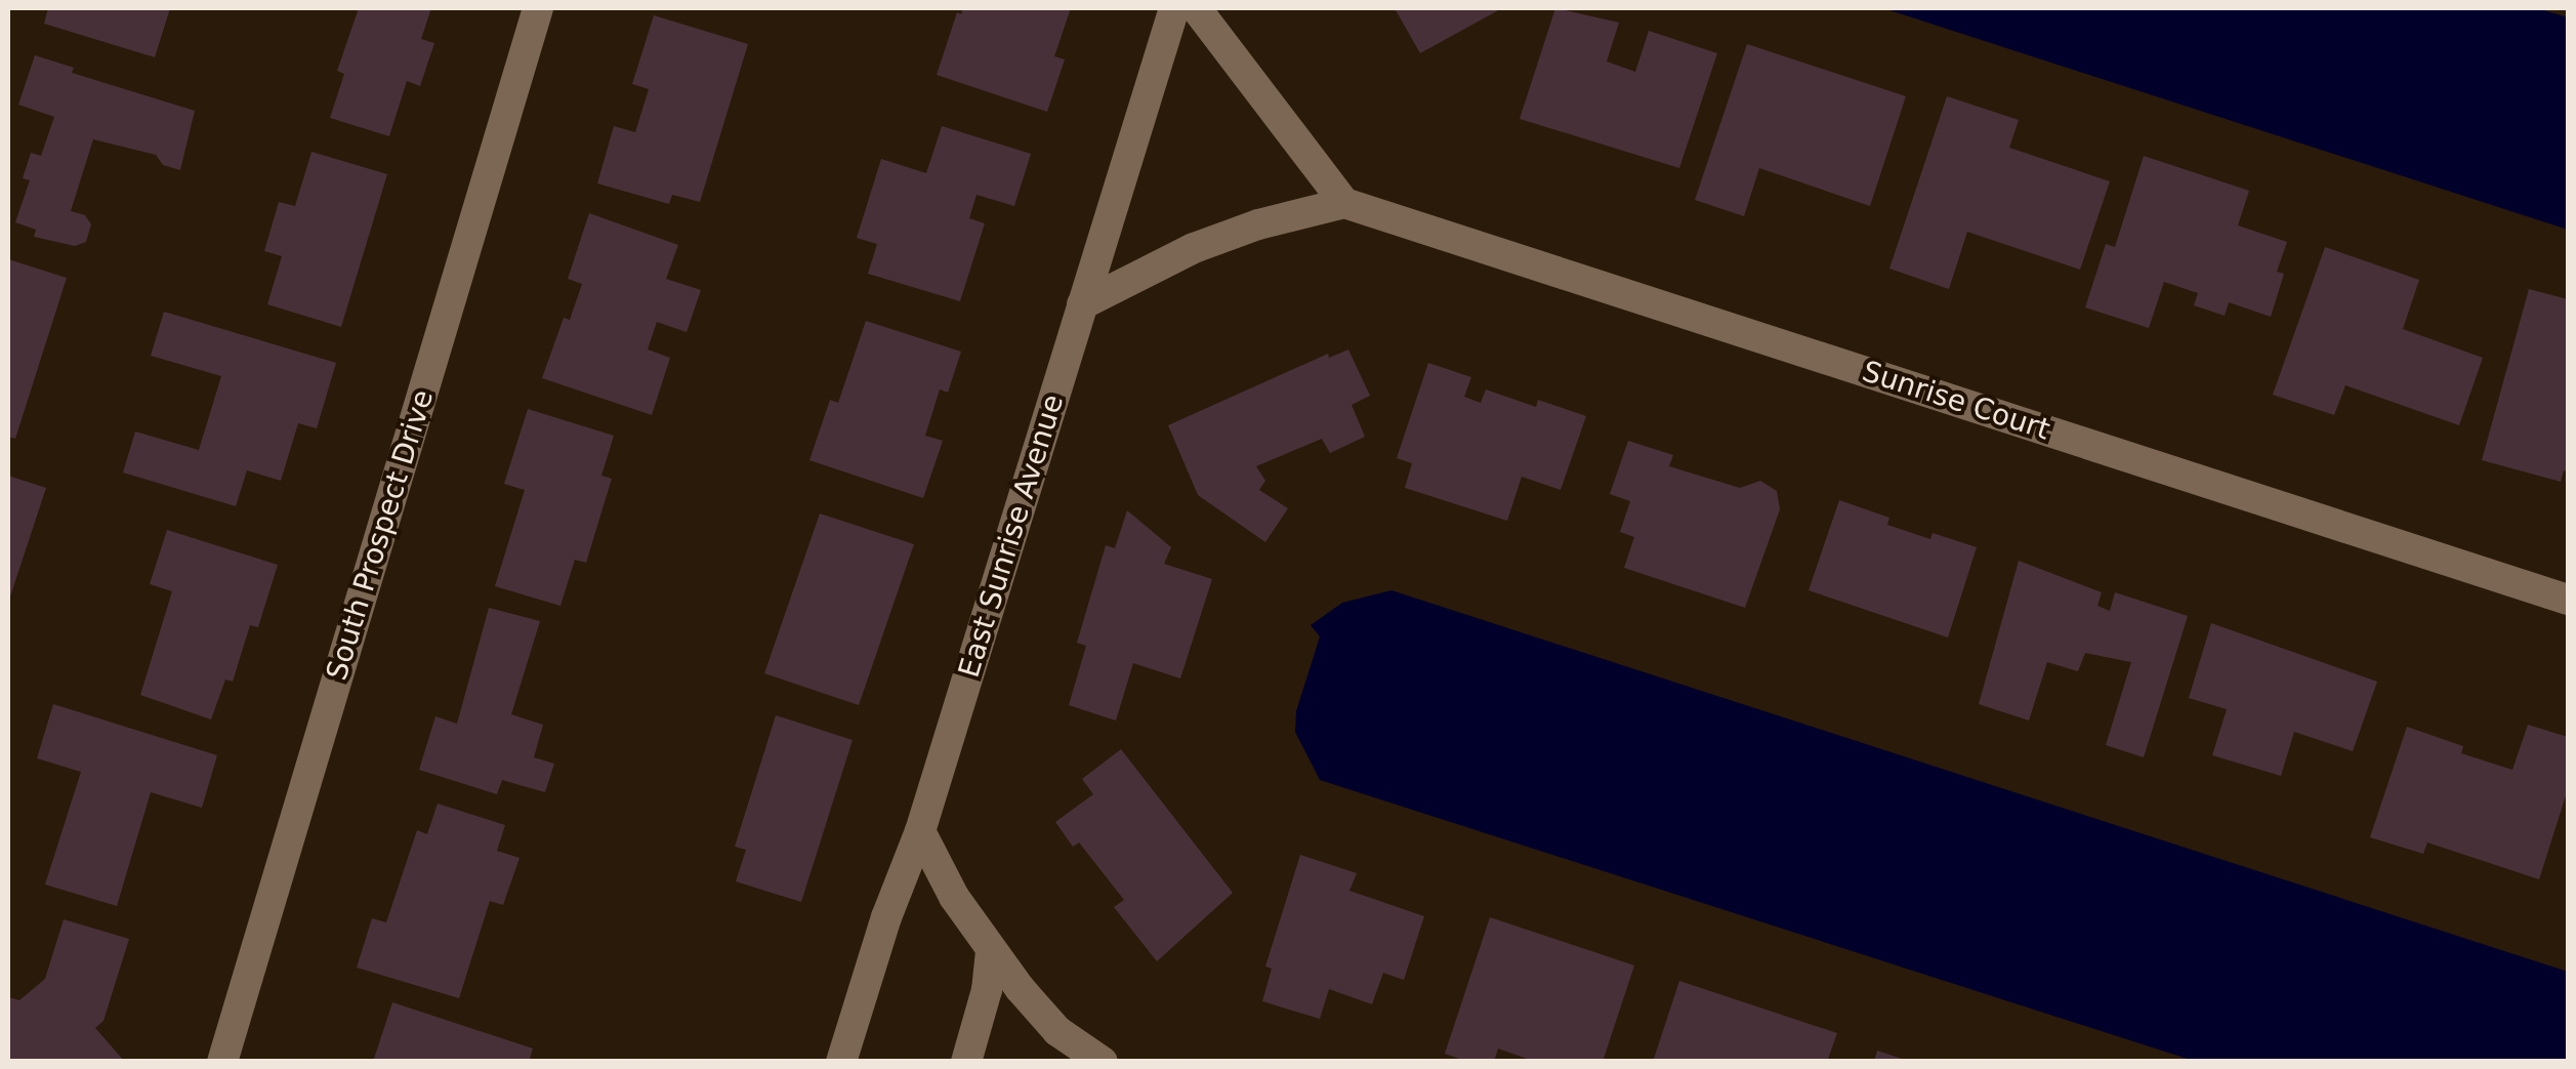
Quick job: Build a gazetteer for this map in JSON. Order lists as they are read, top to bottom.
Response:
{
  "streets": {
    "street": ["Sunrise Court", "South Prospect Drive", "East Sunrise Avenue"]
  }
}
